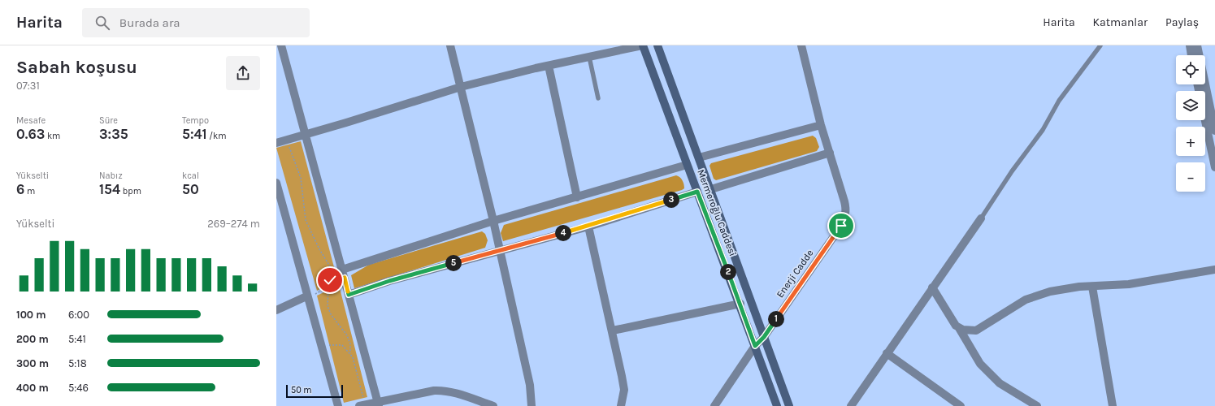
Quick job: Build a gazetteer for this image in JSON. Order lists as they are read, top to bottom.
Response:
{
  "streets": {
    "main road": ["Mermeroğlu Caddesi"],
    "street": ["Enerji Cadde"]
  },
  "crossings": [
    ["Mermeroğlu Caddesi", "Enerji Cadde"]
  ],
  "scale_bar": "50 m",
  "page": {
    "header": "Harita",
    "search": "Burada ara",
    "nav": ["Harita", "Katmanlar", "Paylaş"],
    "heading": ["Sabah koşusu", "07:31"],
    "map_buttons": ["+", "−"],
    "stats": [
      ["Mesafe", "0.63 km"],
      ["Süre", "3:35"],
      ["Tempo", "5:41 /km"],
      ["Yükselti", "6 m"],
      ["Nabız", "154 bpm"],
      ["kcal", "50"]
    ],
    "pins": [
      "3",
      "4",
      "5",
      "2",
      "1"
    ],
    "chart": ["Yükselti", "269–274 m"],
    "list": [
      {
        "name": "100 m",
        "note": "6:00"
      },
      {
        "name": "200 m",
        "note": "5:41"
      },
      {
        "name": "300 m",
        "note": "5:18"
      },
      {
        "name": "400 m",
        "note": "5:46"
      }
    ],
    "scale": "50 m"
  }
}
